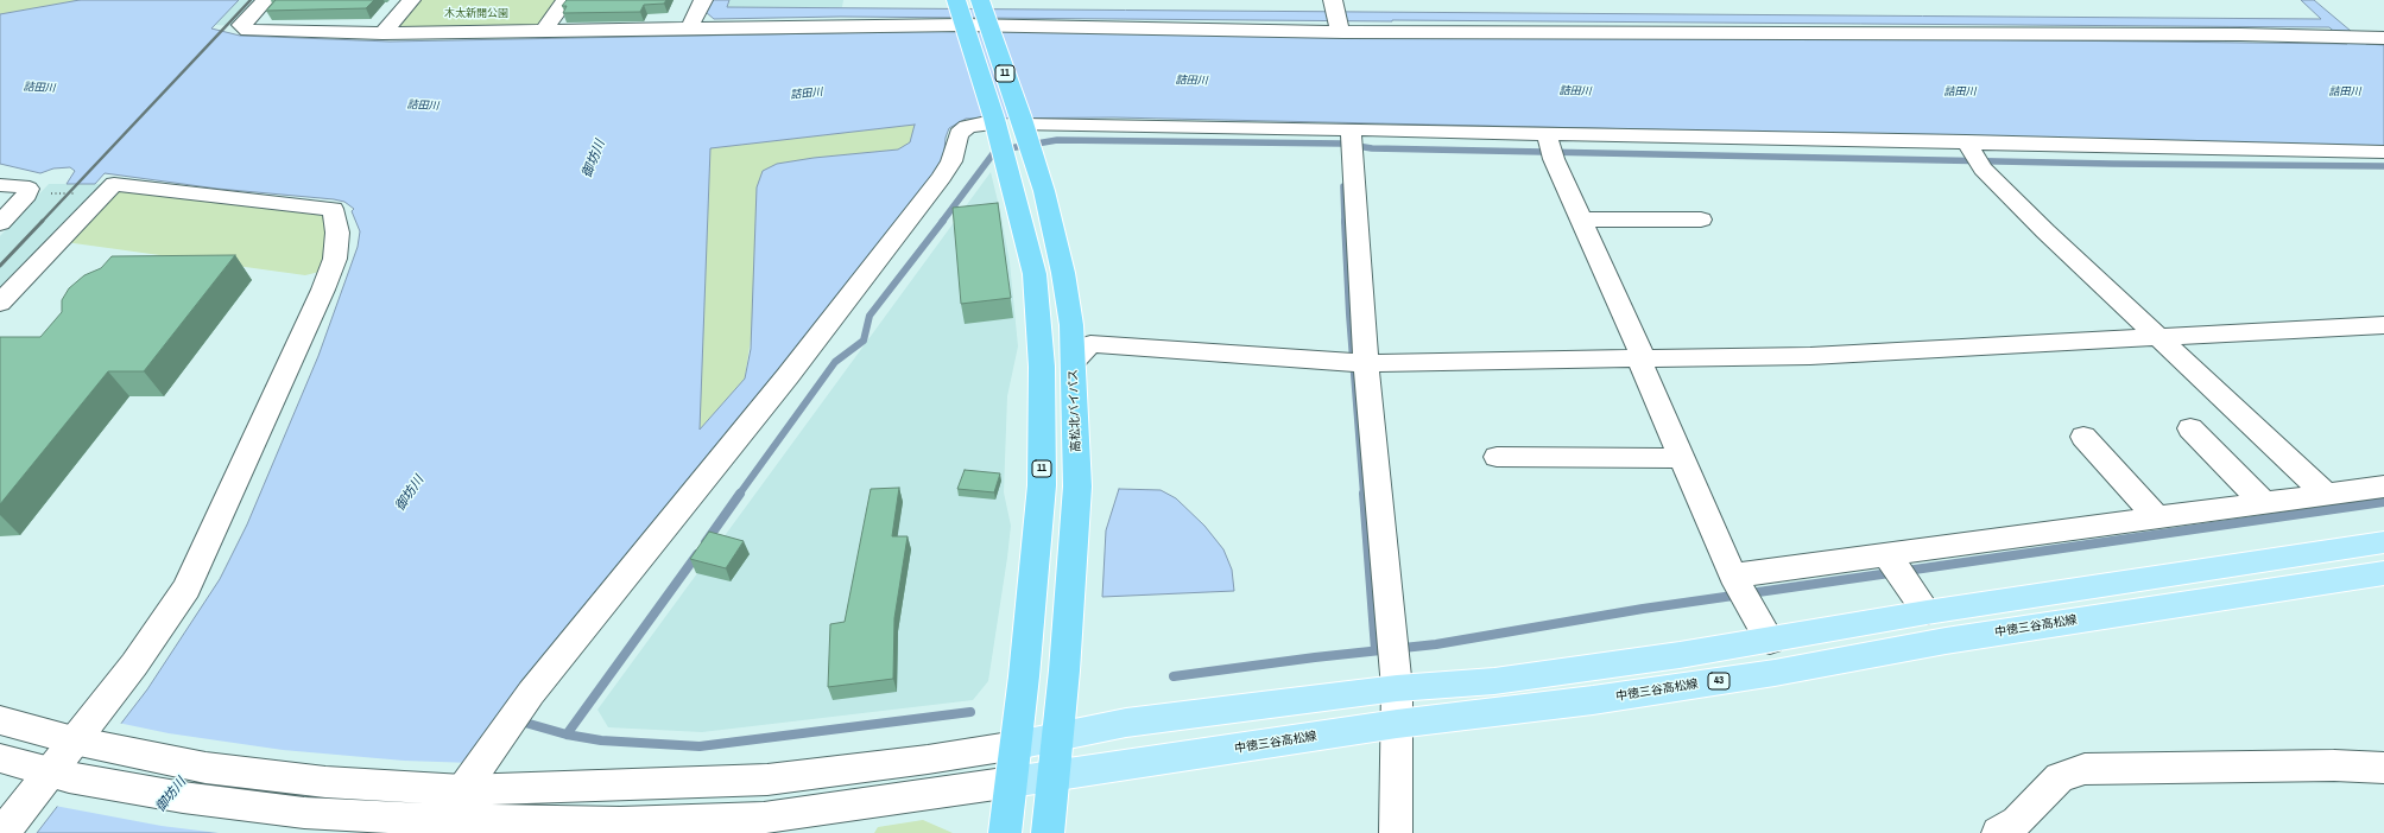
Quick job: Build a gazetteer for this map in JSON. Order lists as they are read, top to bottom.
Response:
{
  "streets": {
    "highway": ["11", "高松北バイパス"],
    "main road": ["中徳三谷高松線", "43"]
  },
  "crossings": [
    ["11", "中徳三谷高松線"],
    ["高松北バイパス", "中徳三谷高松線"]
  ],
  "water": ["詰田川", "御坊川"],
  "parks": ["木太新開公園"]
}
